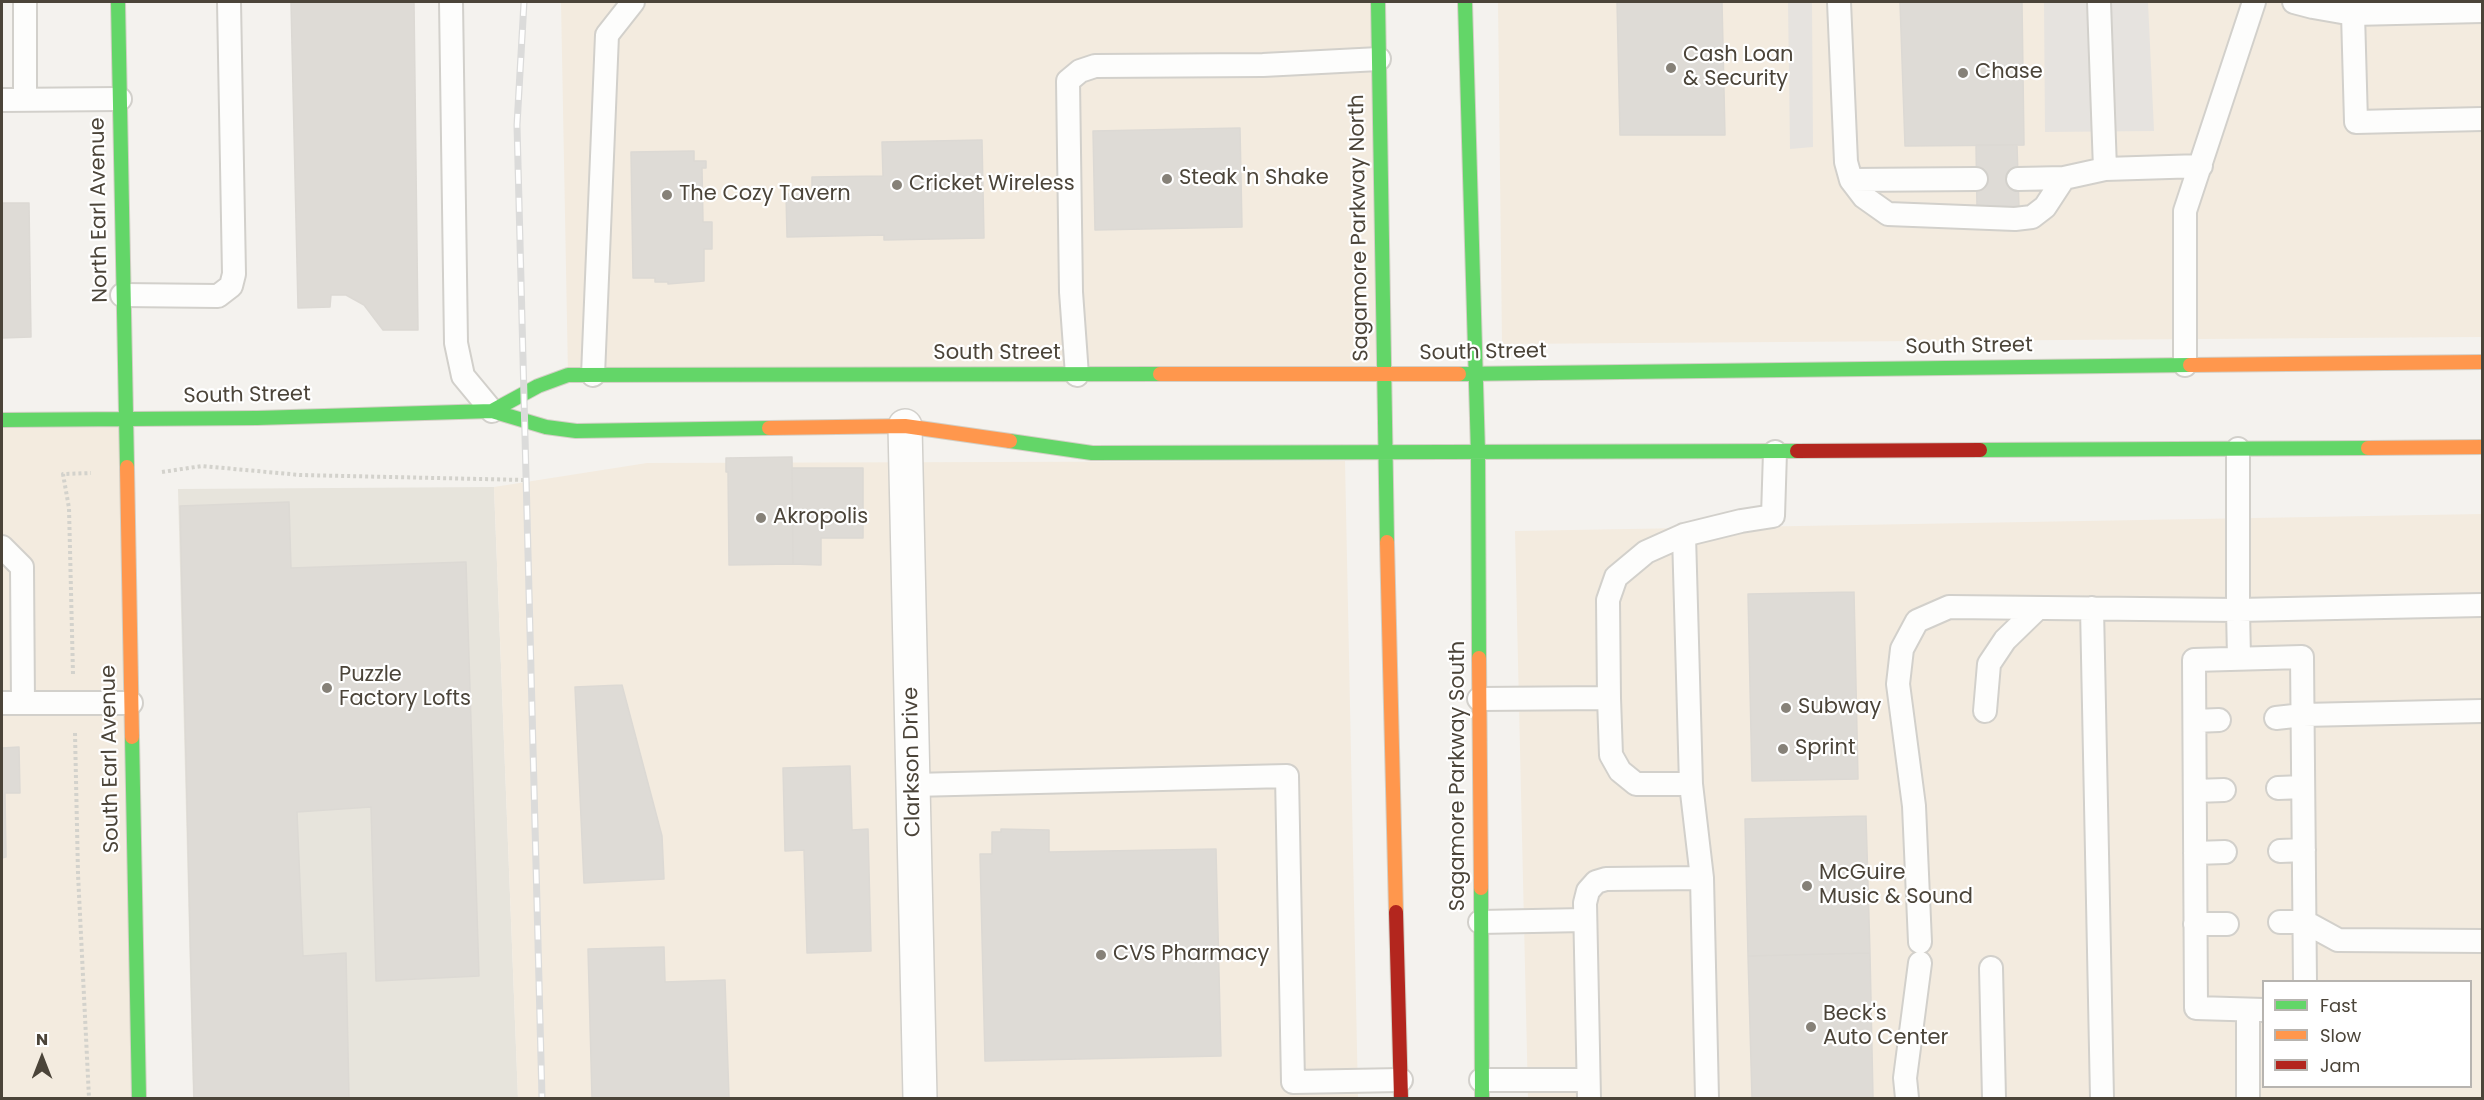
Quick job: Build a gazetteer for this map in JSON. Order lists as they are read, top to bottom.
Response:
{
  "streets": {
    "main road": [
      "North Earl Avenue",
      "Sagamore Parkway North",
      "South Street",
      "South Earl Avenue",
      "Sagamore Parkway South"
    ],
    "street": ["Clarkson Drive"]
  },
  "crossings": [
    ["North Earl Avenue", "South Street"],
    ["North Earl Avenue", "South Earl Avenue"],
    ["Sagamore Parkway North", "South Street"],
    ["South Street", "South Earl Avenue"],
    ["South Street", "Clarkson Drive"],
    ["South Street", "Sagamore Parkway South"]
  ],
  "places": [
    "Cash Loan & Security",
    "Chase",
    "Steak 'n Shake",
    "Cricket Wireless",
    "The Cozy Tavern",
    "Akropolis",
    "Puzzle Factory Lofts",
    "Subway",
    "Sprint",
    "McGuire Music & Sound",
    "CVS Pharmacy",
    "Beck's Auto Center"
  ],
  "legend": ["Fast", "Slow", "Jam"],
  "north": "top"
}
